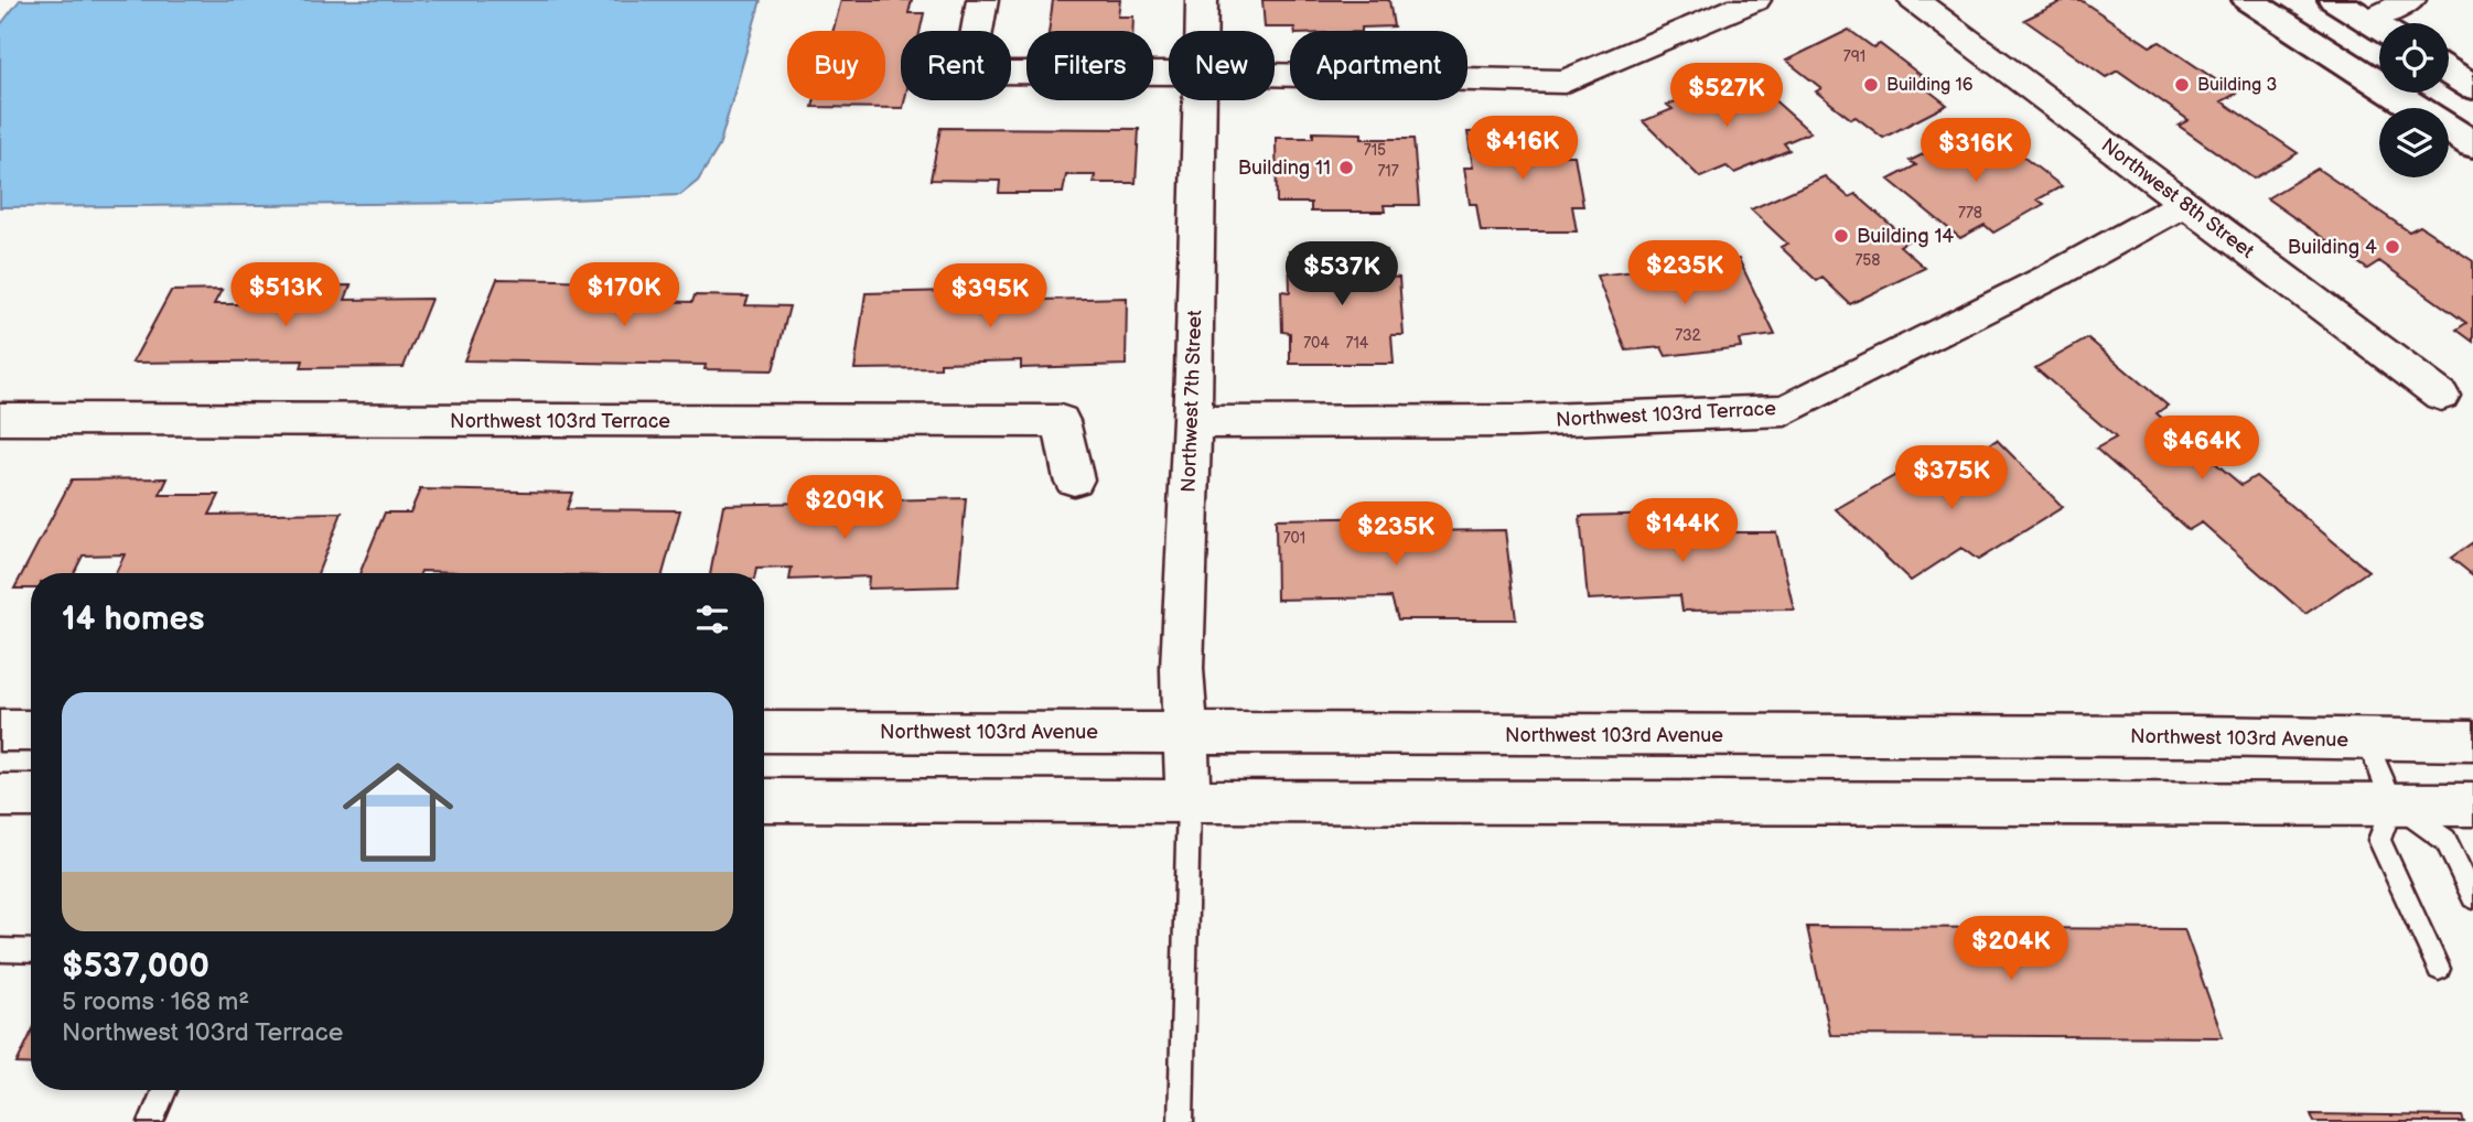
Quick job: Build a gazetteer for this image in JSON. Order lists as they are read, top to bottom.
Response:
{
  "streets": {
    "street": [
      "Northwest 8th Street",
      "Northwest 7th Street",
      "Northwest 103rd Terrace",
      "Northwest 103rd Avenue"
    ]
  },
  "crossings": [
    ["Northwest 8th Street", "Northwest 103rd Terrace"],
    ["Northwest 7th Street", "Northwest 103rd Terrace"],
    ["Northwest 7th Street", "Northwest 103rd Avenue"]
  ],
  "places": [
    "Building 16",
    "Building 3",
    "Building 11",
    "Building 14",
    "Building 4"
  ],
  "house_numbers": [
    "791",
    "715",
    "717",
    "778",
    "758",
    "732",
    "704",
    "714",
    "701"
  ],
  "page": {
    "chip": [
      "Buy",
      "Rent",
      "Filters",
      "New",
      "Apartment"
    ],
    "price": [
      "$527K",
      "$416K",
      "$316K",
      "$235K",
      "$537K",
      "$513K",
      "$170K",
      "$395K",
      "$464K",
      "$375K",
      "$209K",
      "$144K",
      "$235K",
      "$204K"
    ],
    "heading": "14 homes",
    "list": [
      {
        "name": "$537,000",
        "note": "5 rooms · 168 m² · Northwest 103rd Terrace"
      }
    ]
  }
}
